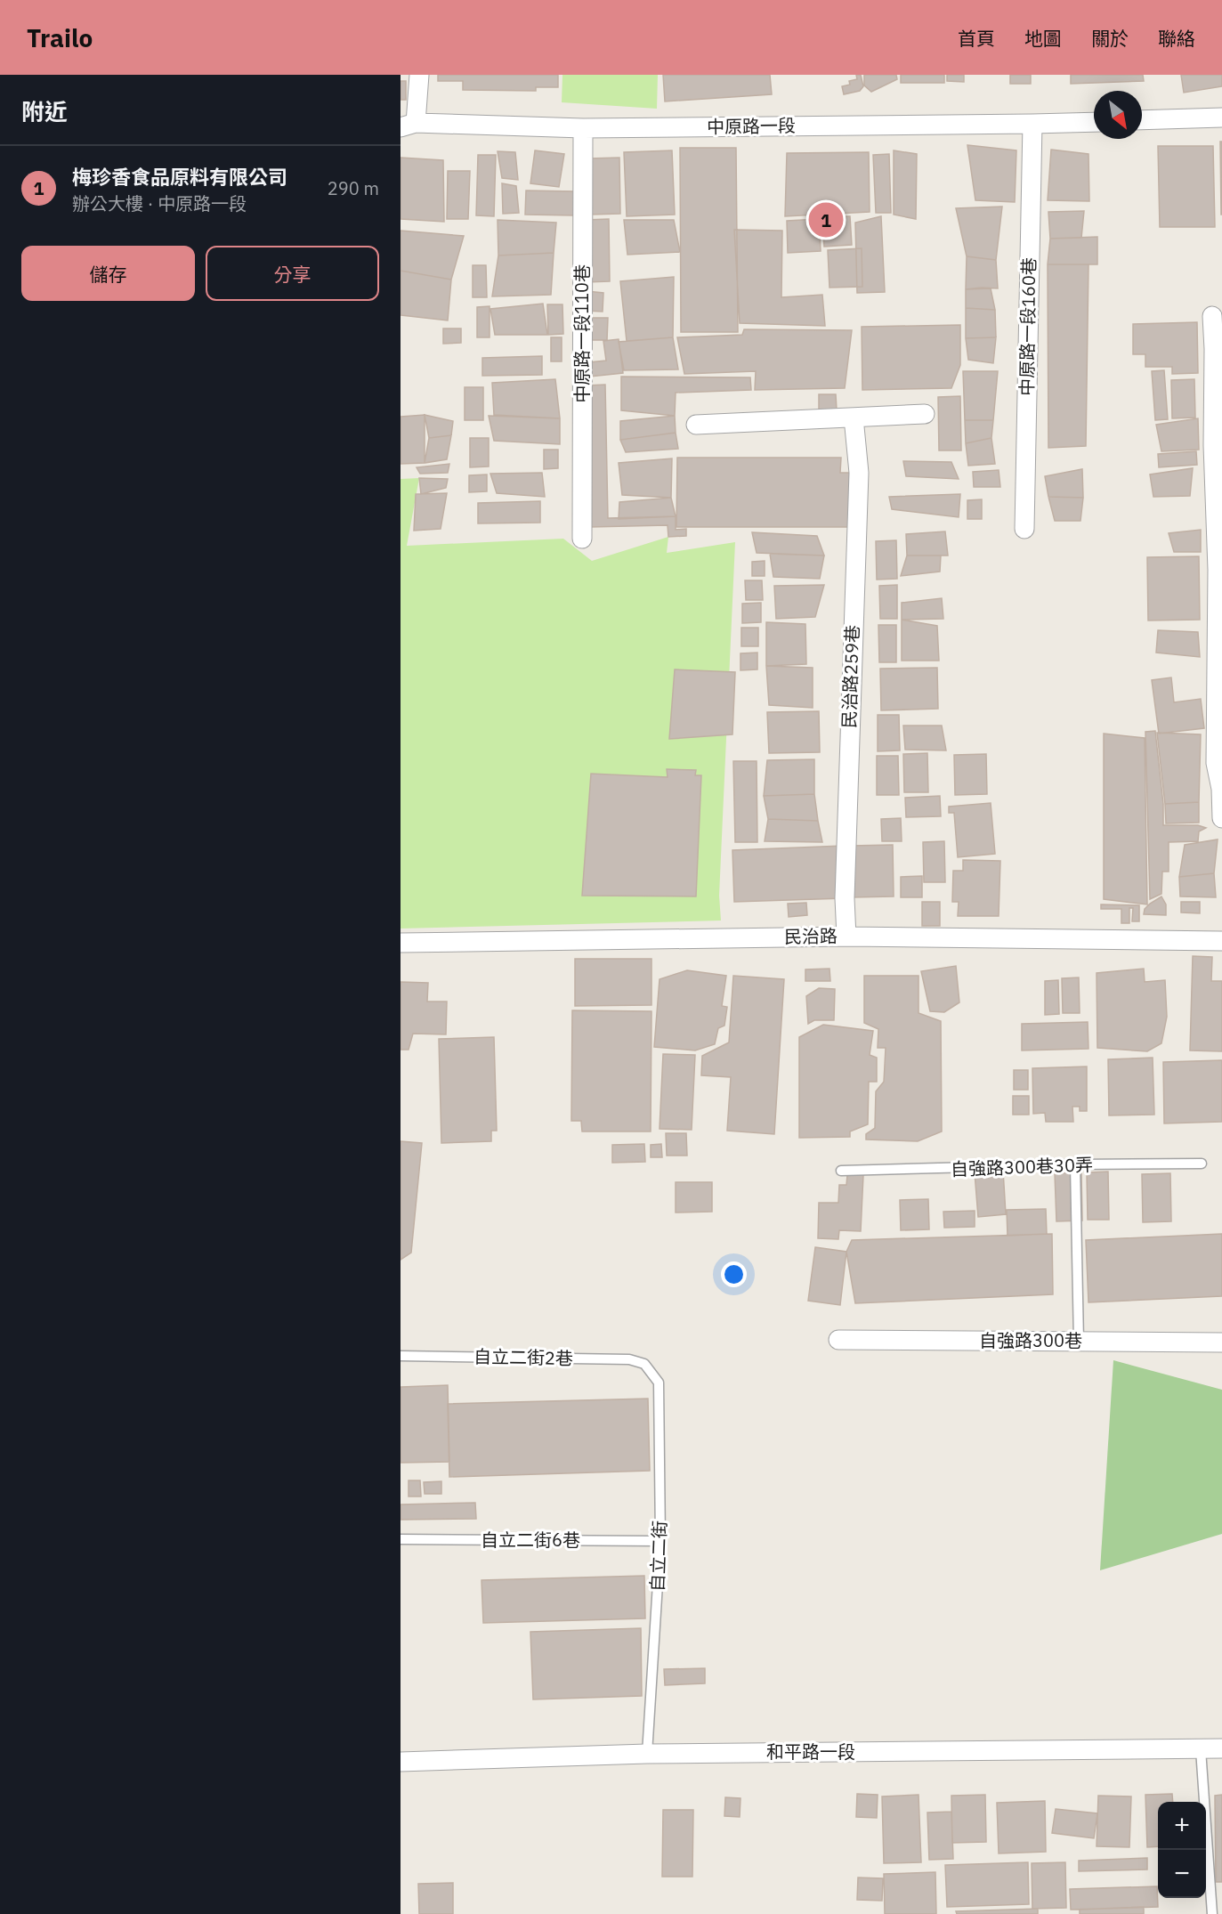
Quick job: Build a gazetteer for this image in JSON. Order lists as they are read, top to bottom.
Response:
{
  "streets": {
    "street": [
      "中原路一段",
      "中原路一段160巷",
      "中原路一段110巷",
      "民治路259巷",
      "民治路",
      "自強路300巷",
      "和平路一段"
    ],
    "lane": [
      "自強路300巷30弄",
      "自立二街2巷",
      "自立二街6巷",
      "自立二街"
    ]
  },
  "crossings": [
    ["中原路一段", "中原路一段160巷"],
    ["中原路一段", "中原路一段110巷"],
    ["民治路259巷", "民治路"],
    ["自立二街2巷", "自立二街"],
    ["自立二街6巷", "自立二街"],
    ["自立二街", "和平路一段"]
  ],
  "north": "bottom right",
  "page": {
    "header": "Trailo",
    "nav": [
      "首頁",
      "地圖",
      "關於",
      "聯絡"
    ],
    "heading": "附近",
    "list": [
      {
        "mark": "1",
        "name": "梅珍香食品原料有限公司",
        "note": "辦公大樓 · 中原路一段",
        "value": "290 m"
      }
    ],
    "pins": "1",
    "buttons": ["儲存", "分享"],
    "map_buttons": ["+", "−"]
  }
}
